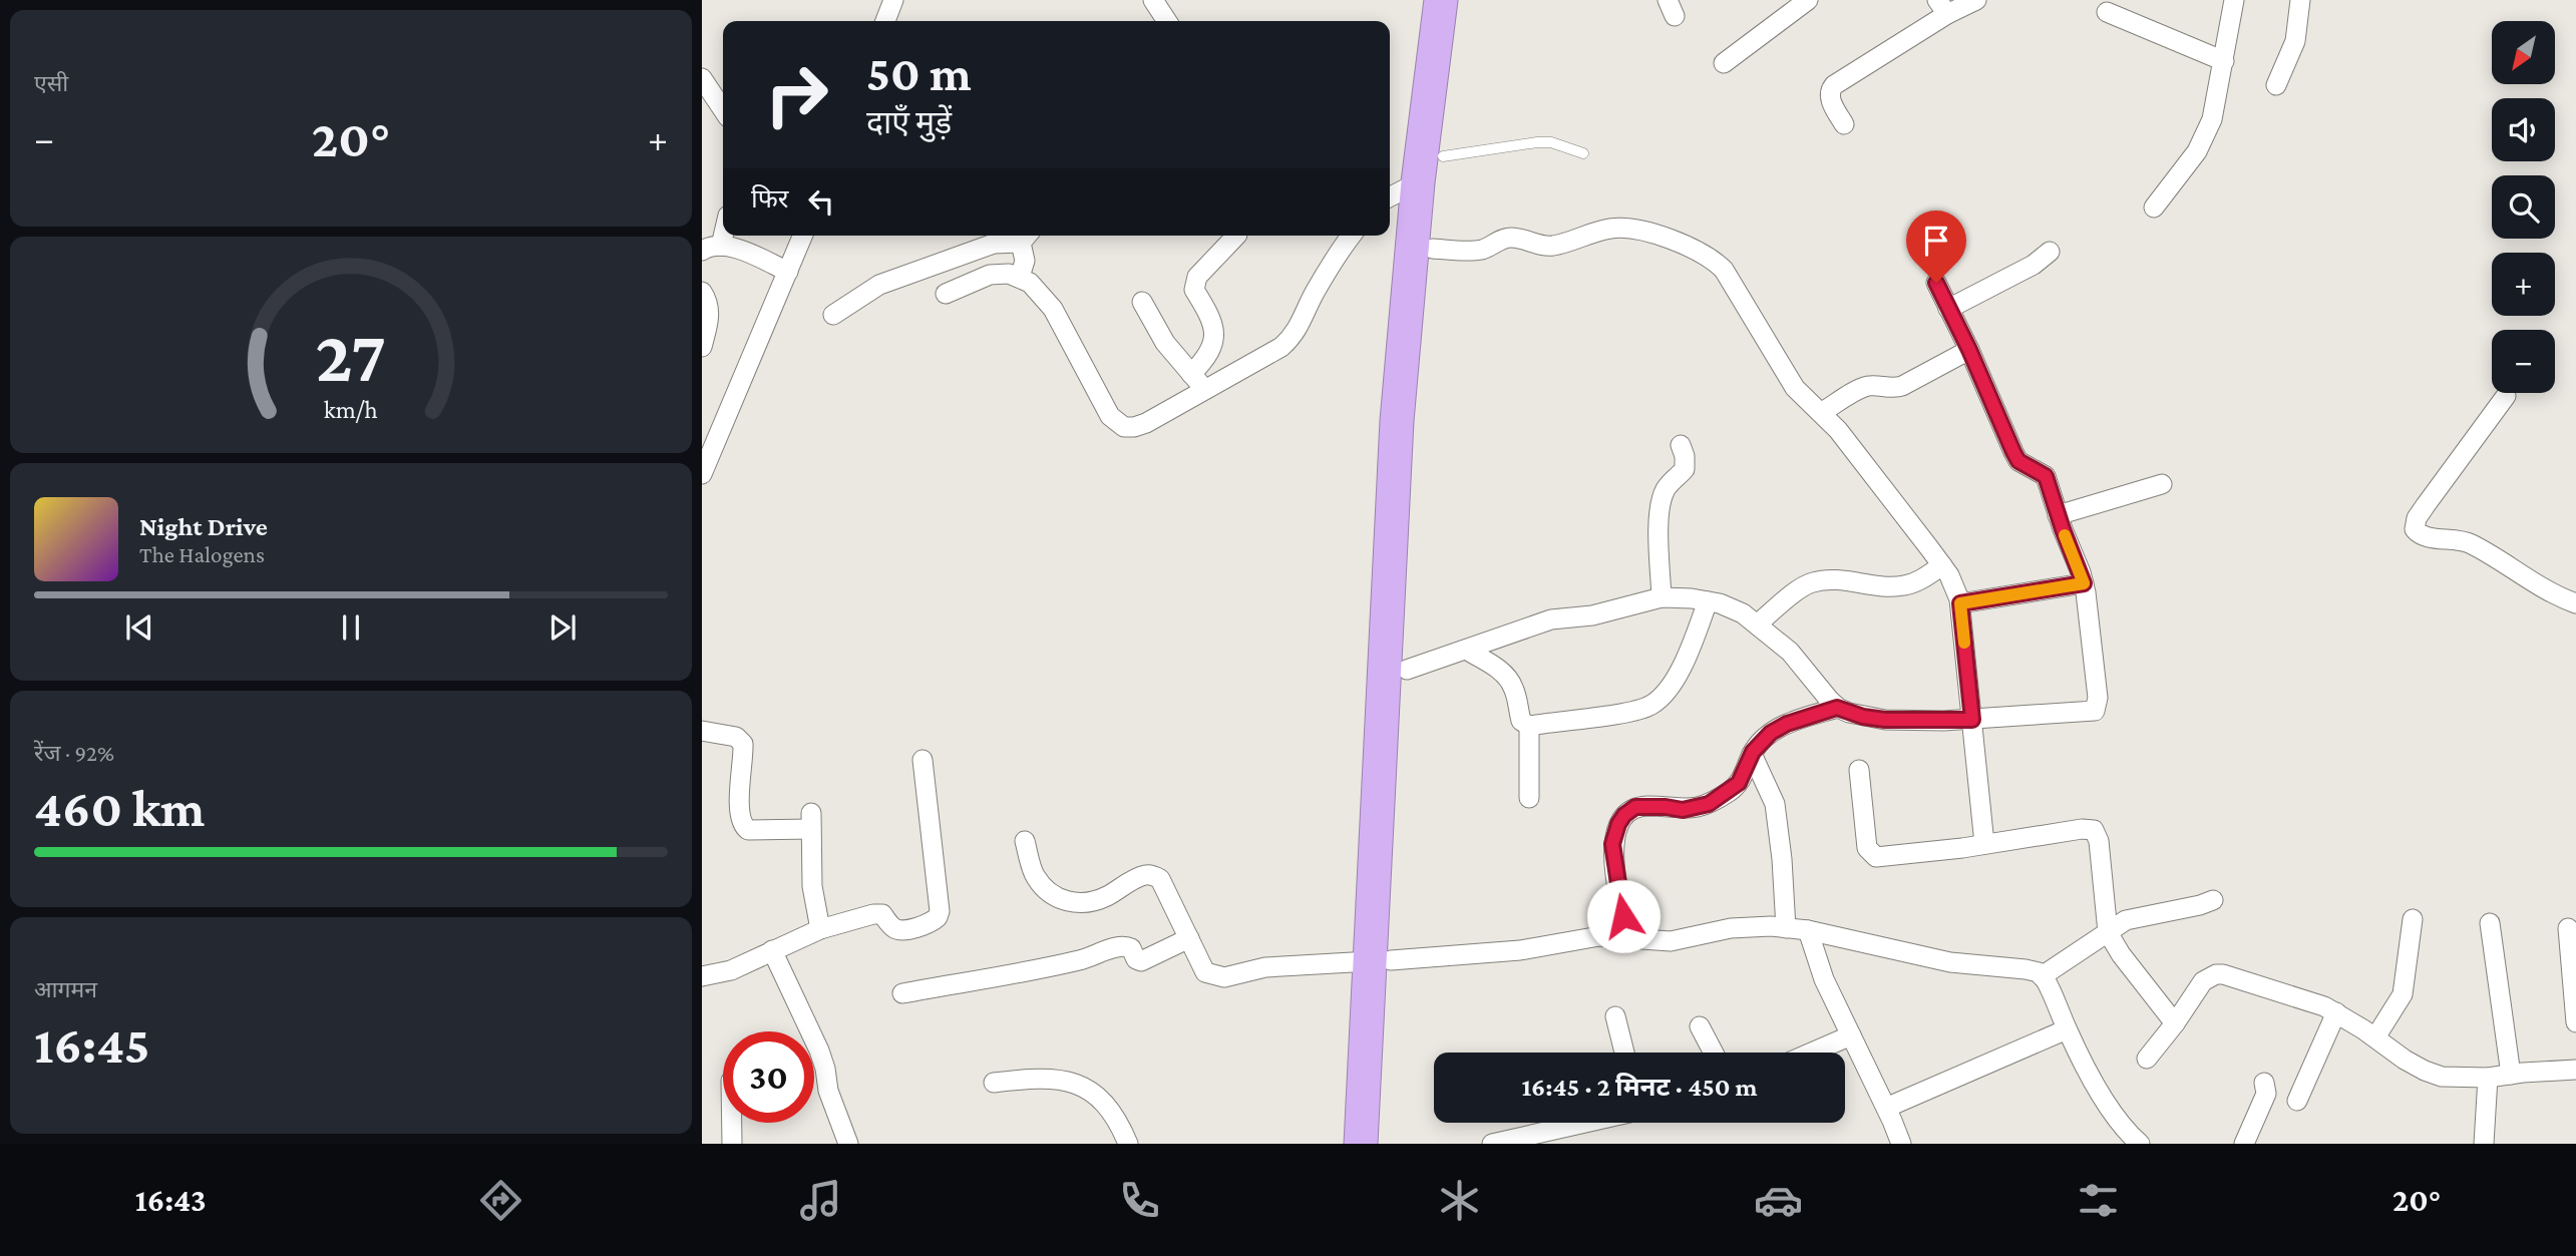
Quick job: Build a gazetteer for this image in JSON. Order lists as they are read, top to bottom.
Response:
{
  "north": "bottom left",
  "page": {
    "tile": [
      "एसी",
      ["रेंज · 92%", "460 km"],
      ["आगमन", "16:45"]
    ],
    "map_buttons": ["+", "−"],
    "turn": ["50 m", "दाएँ मुड़ें"],
    "heat": ["−", "20°", "+"],
    "then": "फिर",
    "song": ["Night Drive", "The Halogens"],
    "limit": "30",
    "trip": "16:45 · 2 मिनट · 450 m",
    "tabs": ["16:43", "20°"],
    "gauge": ["27", "km/h"]
  }
}
